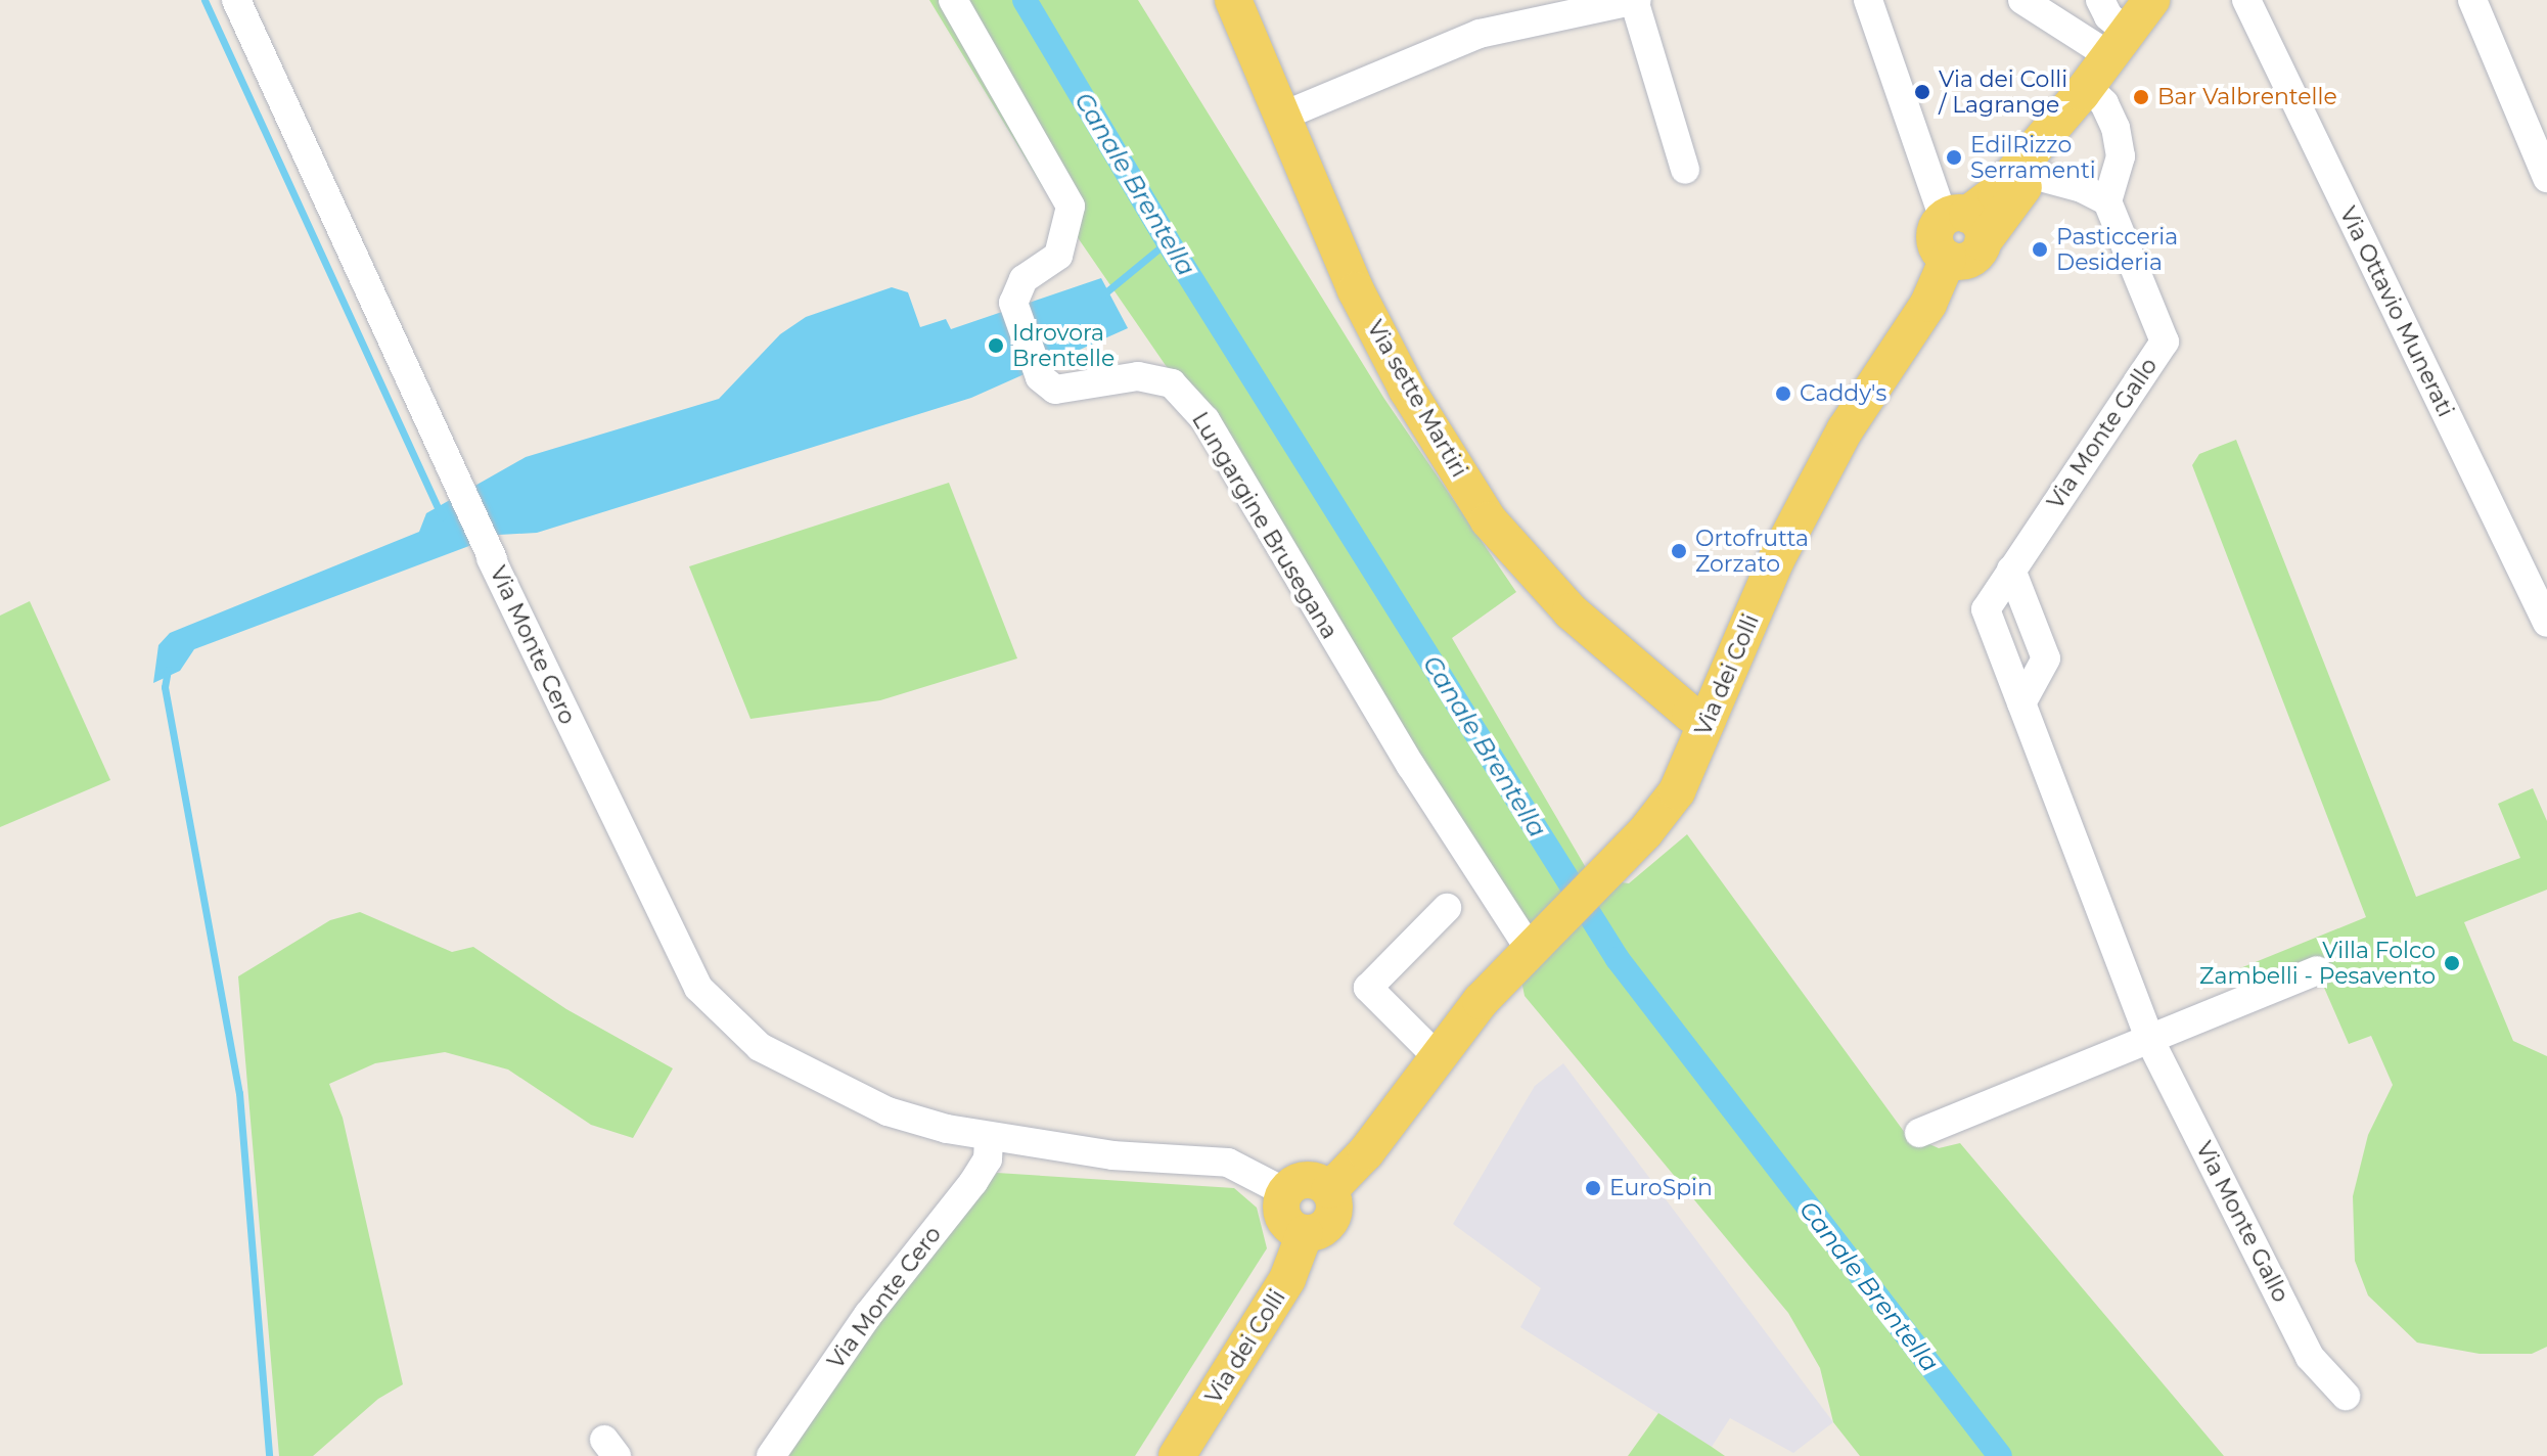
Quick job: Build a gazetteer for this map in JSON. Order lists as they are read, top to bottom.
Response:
{
  "streets": {
    "main road": ["Via sette Martiri", "Via dei Colli"],
    "street": [
      "Via Ottavio Munerati",
      "Via Monte Gallo",
      "Lungargine Brusegana",
      "Via Monte Cero"
    ]
  },
  "crossings": [
    ["Via sette Martiri", "Via dei Colli"],
    ["Lungargine Brusegana", "Via dei Colli"],
    ["Via Monte Cero", "Via dei Colli"]
  ],
  "water": ["Canale Brentella"],
  "places": [
    "Via dei Colli / Lagrange",
    "Bar Valbrentelle",
    "EdilRizzo Serramenti",
    "Pasticceria Desideria",
    "Idrovora Brentelle",
    "Caddy's",
    "Ortofrutta Zorzato",
    "Villa Folco Zambelli - Pesavento",
    "EuroSpin"
  ]
}
